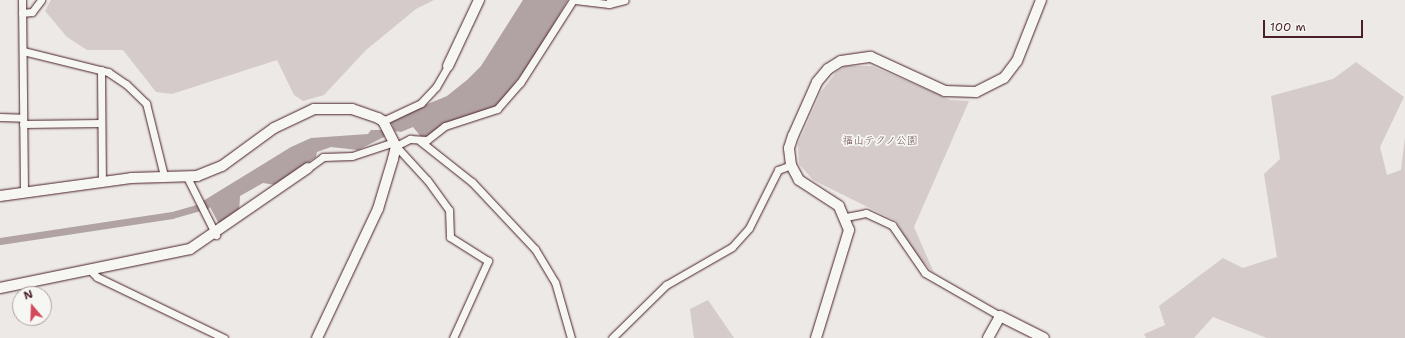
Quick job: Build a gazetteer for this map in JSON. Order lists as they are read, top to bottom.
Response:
{
  "parks": ["福山テクノ公園"],
  "scale_bar": "100 m",
  "north": "top"
}
